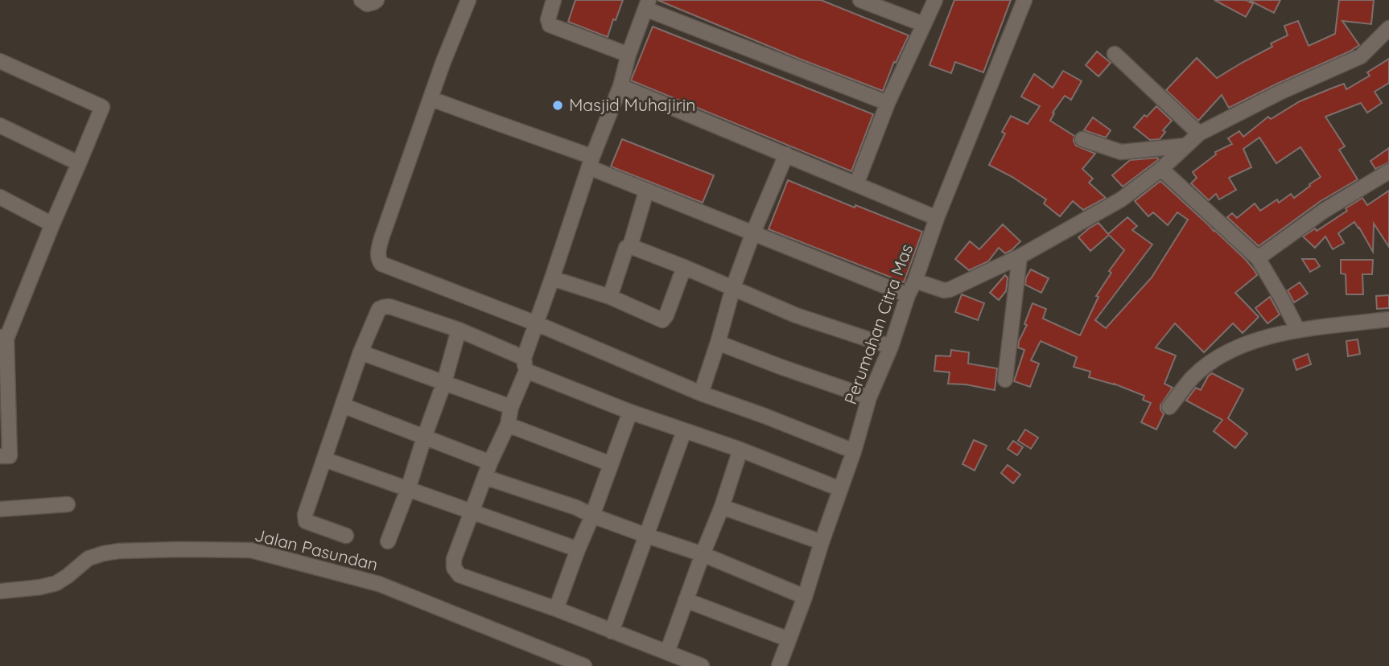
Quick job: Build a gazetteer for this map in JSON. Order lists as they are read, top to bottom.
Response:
{
  "streets": {
    "street": ["Perumahan Citra Mas", "Jalan Pasundan"]
  },
  "places": ["Masjid Muhajirin"]
}
